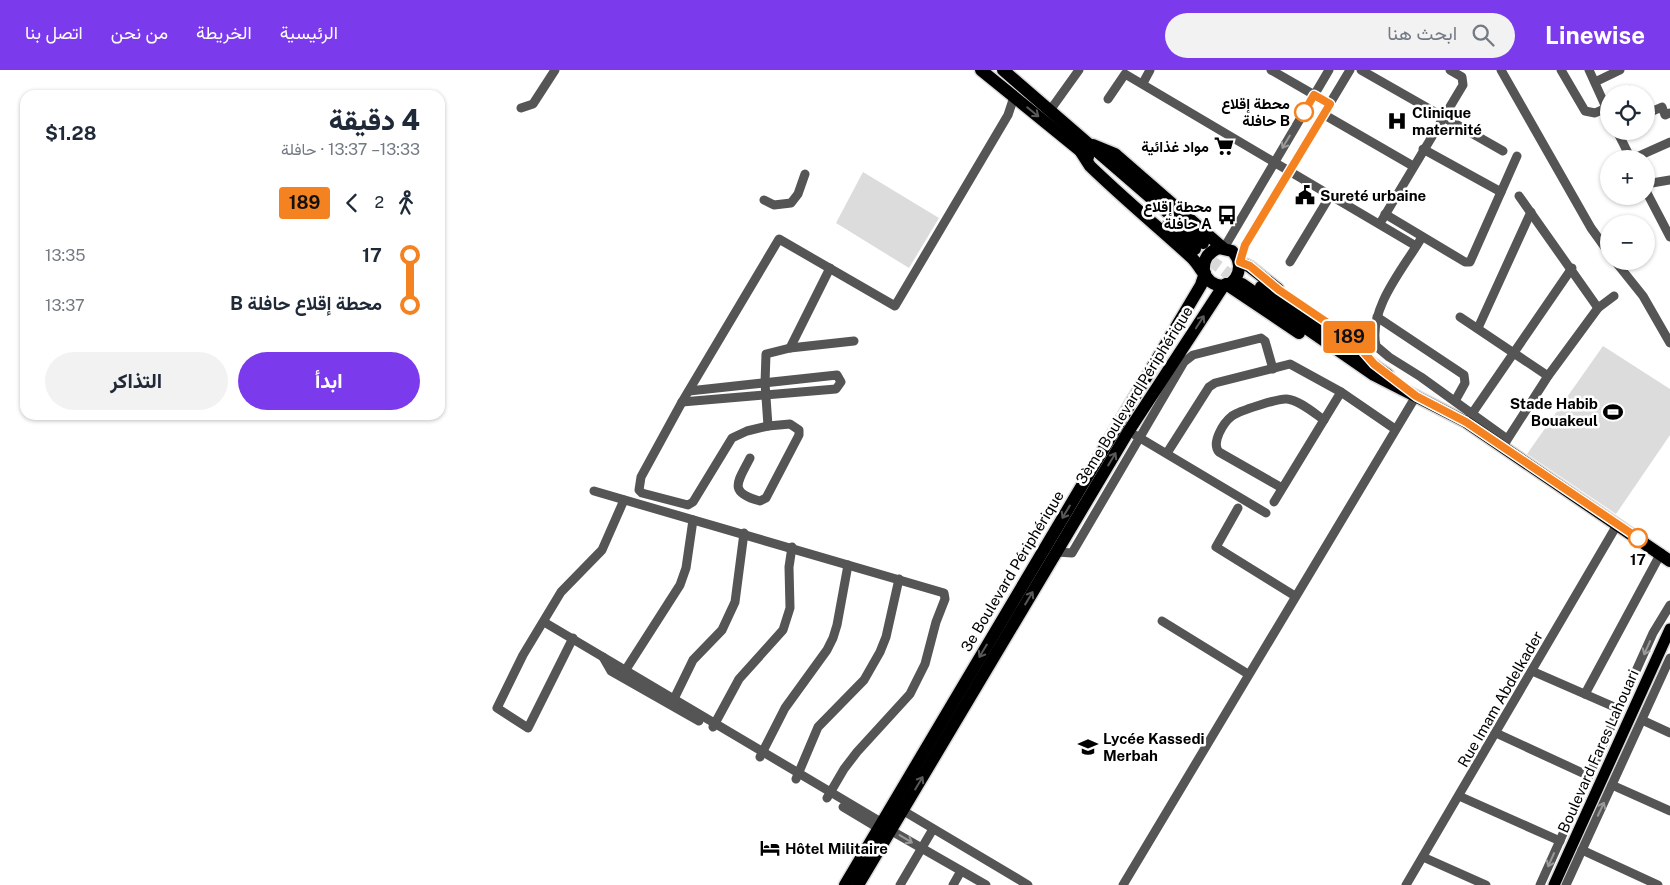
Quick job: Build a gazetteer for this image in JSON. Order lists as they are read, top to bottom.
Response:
{
  "streets": {
    "highway": ["3ème Boulevard Périphérique", "3e Boulevard Périphérique"],
    "main road": ["Boulevard Fares Lahouari"],
    "street": ["Rue Imam Abdelkader"]
  },
  "crossings": [
    ["3ème Boulevard Périphérique", "3e Boulevard Périphérique"]
  ],
  "one_way": ["3ème Boulevard Périphérique", "3e Boulevard Périphérique"],
  "places": {
    "other": ["محطة إقلاع حافلة B", "17"],
    "hospital": ["Clinique maternité"],
    "supermarket": ["مواد غذائية"],
    "public building": ["Sureté urbaine"],
    "bus stop": ["محطة إقلاع حافلة A"],
    "sports": ["Stade Habib Bouakeul"],
    "school or university": ["Lycée Kassedi Merbah"],
    "hotel": ["Hôtel Militaire"]
  },
  "lines": ["bus line 189"],
  "page": {
    "header": "Linewise",
    "search": "ابحث هنا",
    "nav": [
      "الرئيسية",
      "الخريطة",
      "من نحن",
      "اتصل بنا"
    ],
    "on_map": "189",
    "map_buttons": ["+", "−"],
    "heading": ["4 دقيقة", "13:33 – 13:37 · حافلة", "$1.28"],
    "legs": ["2", "189"],
    "list": [
      {
        "name": "17",
        "value": "13:35"
      },
      {
        "name": "محطة إقلاع حافلة B",
        "value": "13:37"
      }
    ],
    "buttons": ["ابدأ", "التذاكر"]
  }
}
